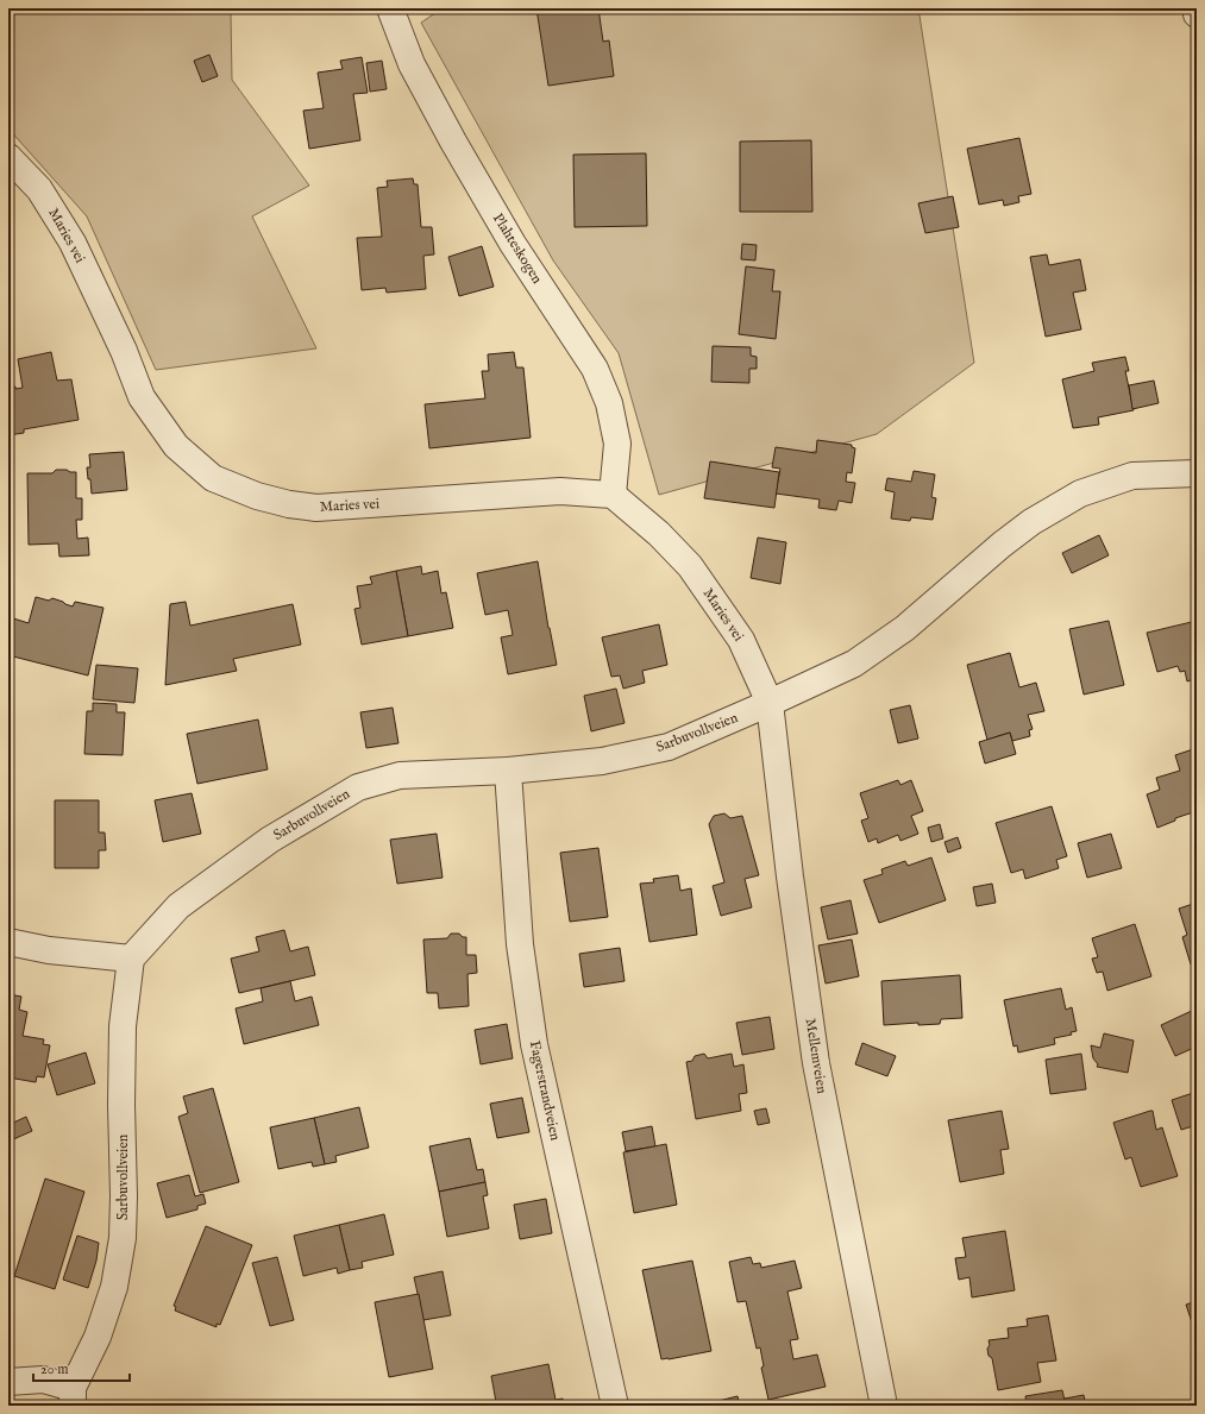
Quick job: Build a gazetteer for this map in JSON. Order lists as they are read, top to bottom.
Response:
{
  "streets": {
    "street": [
      "Maries vei",
      "Plahteskogen",
      "Sarbuvollveien",
      "Mellemveien",
      "Fagerstrandveien"
    ]
  },
  "crossings": [
    ["Maries vei", "Plahteskogen"],
    ["Maries vei", "Sarbuvollveien"],
    ["Maries vei", "Mellemveien"],
    ["Sarbuvollveien", "Mellemveien"],
    ["Sarbuvollveien", "Fagerstrandveien"]
  ],
  "scale_bar": "20 m"
}
